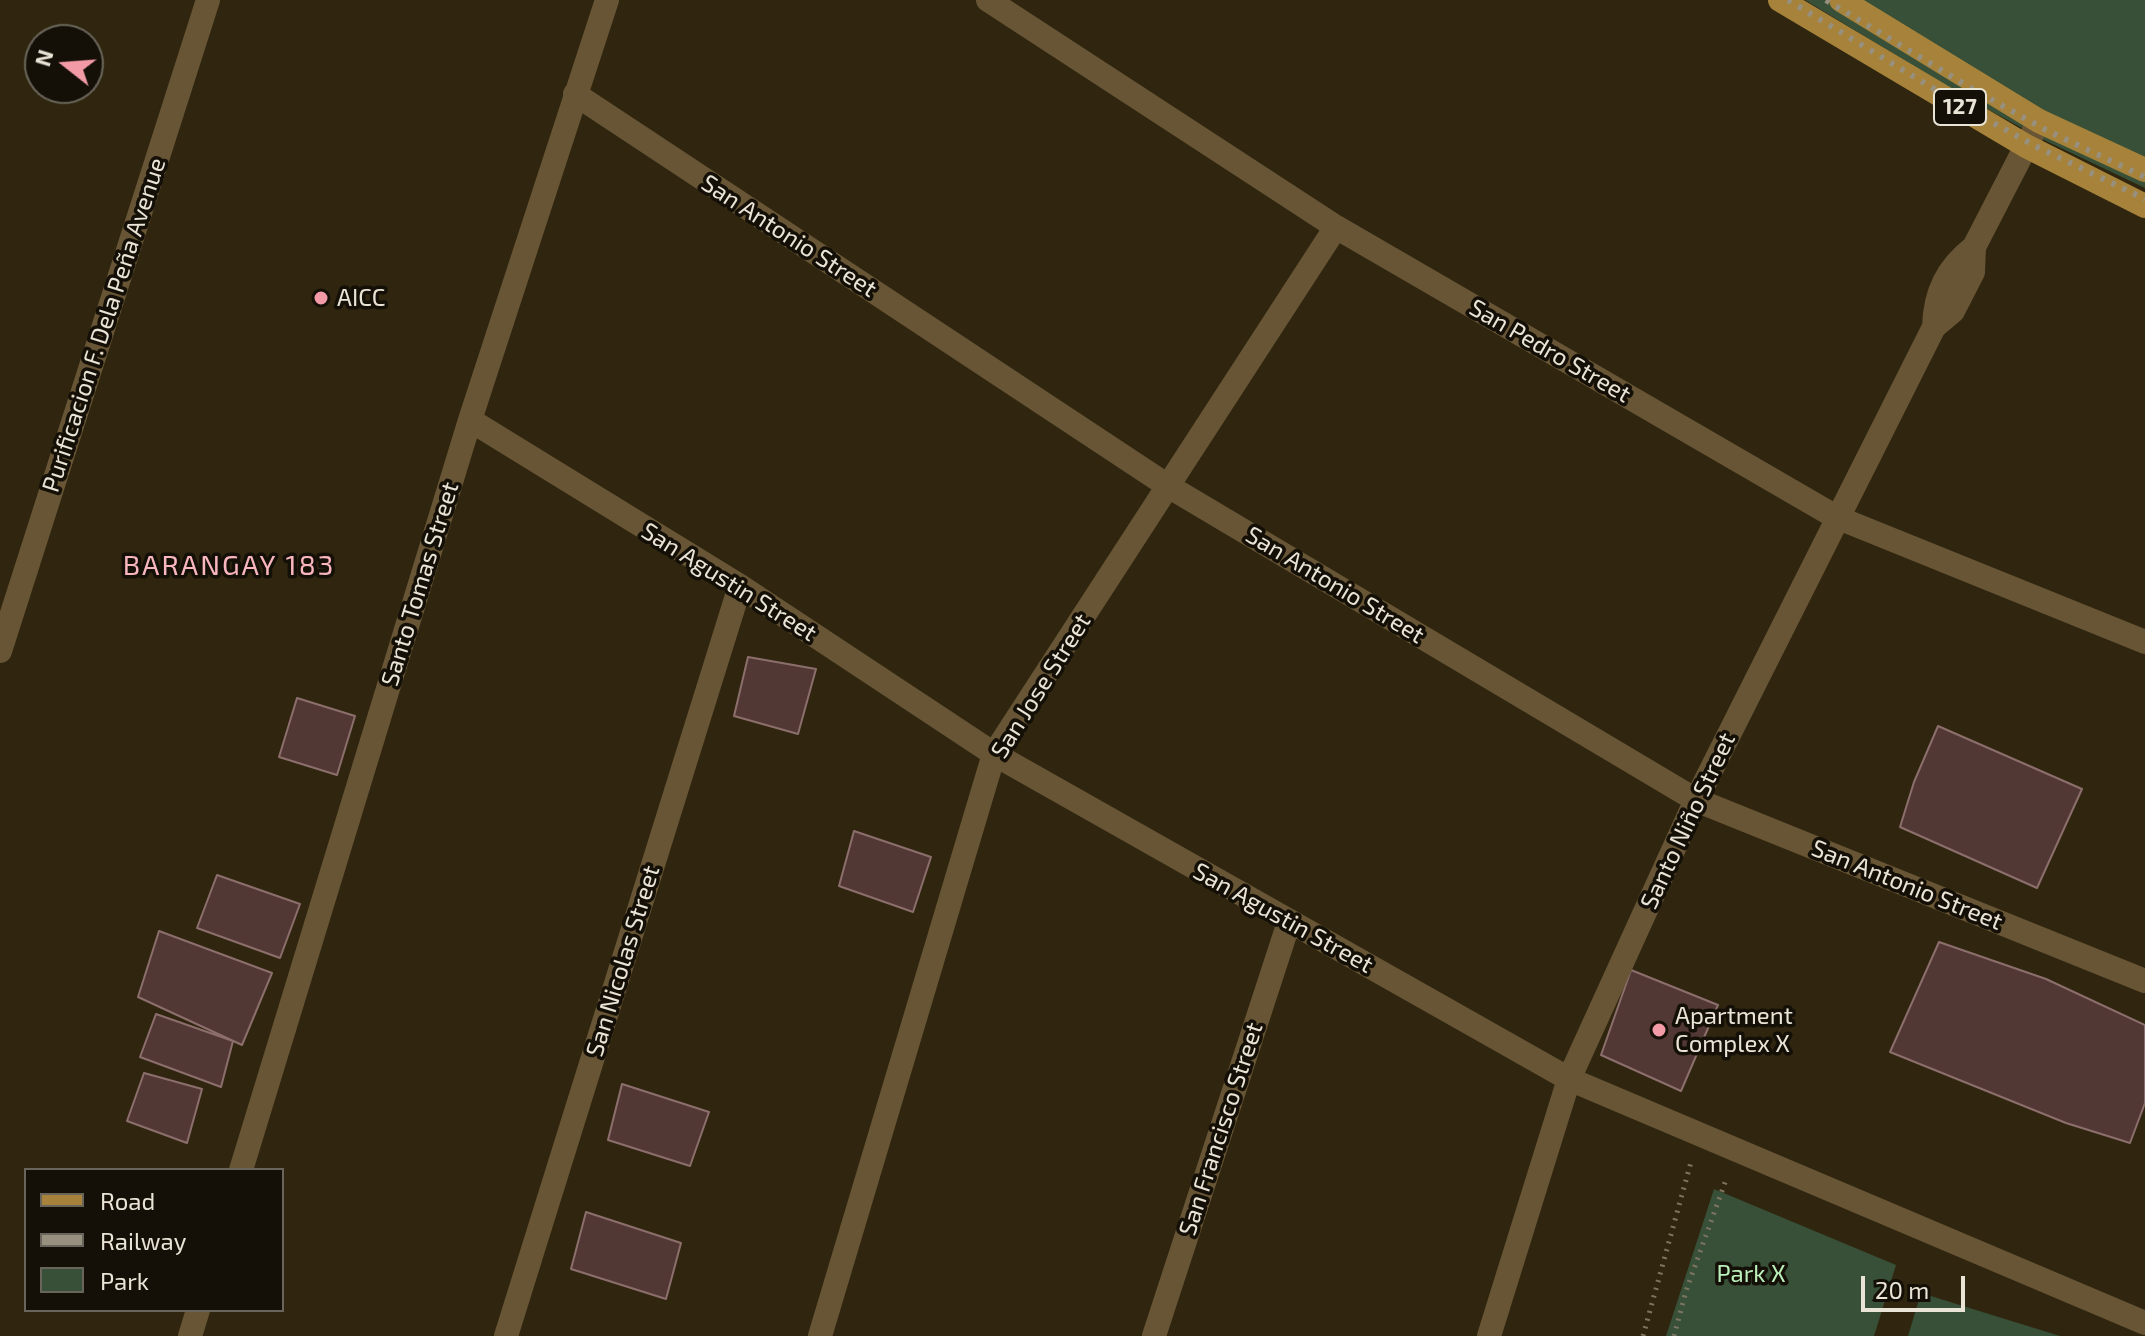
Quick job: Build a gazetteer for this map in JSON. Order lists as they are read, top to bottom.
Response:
{
  "streets": {
    "main road": ["127"],
    "street": [
      "San Antonio Street",
      "Purificacion F. Dela Peña Avenue",
      "San Pedro Street",
      "San Agustin Street",
      "Santo Tomas Street",
      "San Jose Street",
      "Santo Niño Street",
      "San Nicolas Street",
      "San Francisco Street"
    ]
  },
  "crossings": [
    ["127", "Santo Niño Street"],
    ["San Antonio Street", "Santo Tomas Street"],
    ["San Antonio Street", "San Jose Street"],
    ["San Antonio Street", "Santo Niño Street"],
    ["San Pedro Street", "San Jose Street"],
    ["San Pedro Street", "Santo Niño Street"],
    ["San Agustin Street", "Santo Tomas Street"],
    ["San Agustin Street", "San Jose Street"],
    ["San Agustin Street", "Santo Niño Street"],
    ["San Agustin Street", "San Nicolas Street"],
    ["San Agustin Street", "San Francisco Street"]
  ],
  "districts": ["BARANGAY 183"],
  "parks": ["Park X"],
  "places": ["AICC", "Apartment Complex X"],
  "legend": ["Road", "Railway", "Park"],
  "scale_bar": "20 m",
  "north": "left"
}
